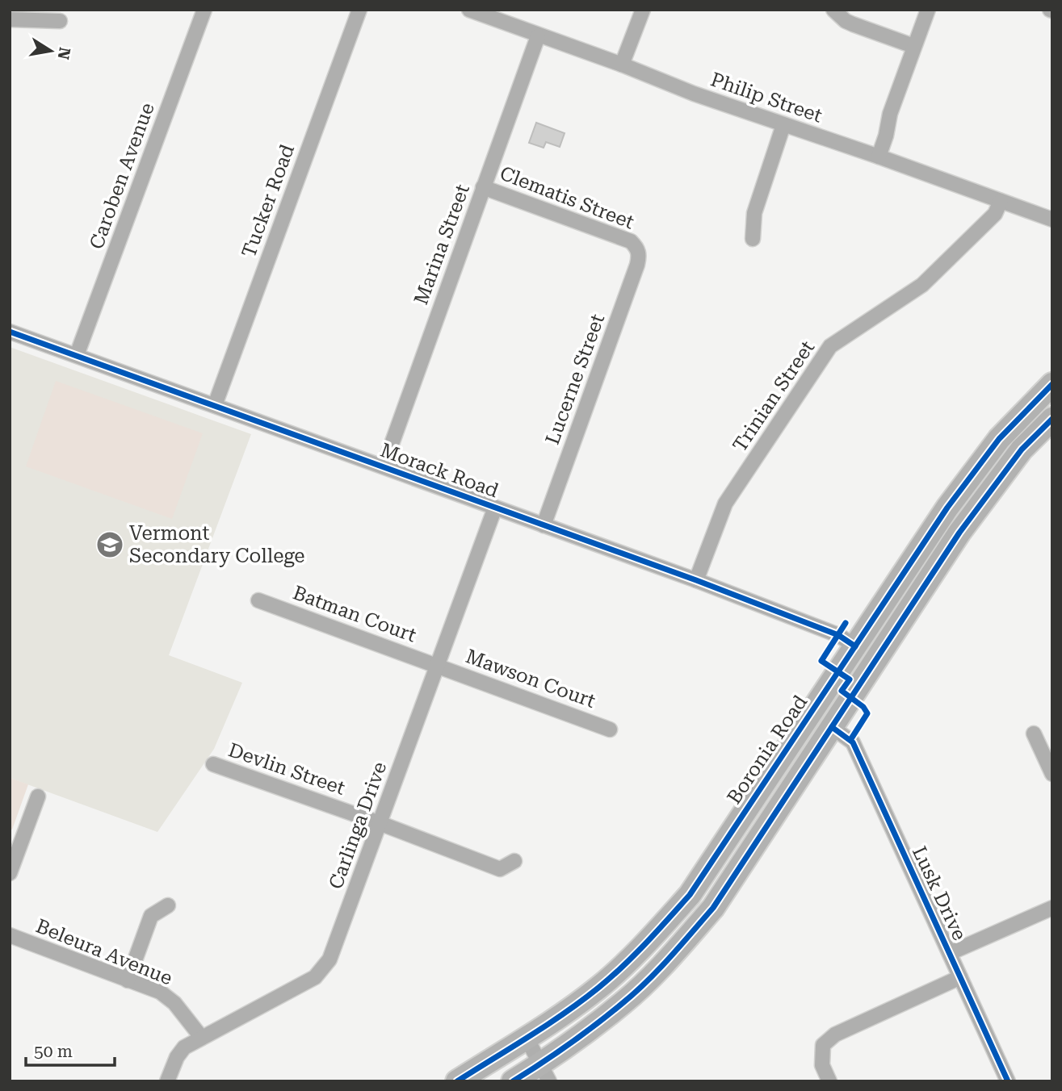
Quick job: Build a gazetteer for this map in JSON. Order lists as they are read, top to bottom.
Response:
{
  "streets": {
    "main road": ["Boronia Road"],
    "street": [
      "Philip Street",
      "Caroben Avenue",
      "Clematis Street",
      "Tucker Road",
      "Marina Street",
      "Lucerne Street",
      "Trinian Street",
      "Morack Road",
      "Batman Court",
      "Mawson Court",
      "Devlin Street",
      "Carlinga Drive",
      "Lusk Drive",
      "Beleura Avenue"
    ]
  },
  "crossings": [
    ["Philip Street", "Marina Street"],
    ["Philip Street", "Trinian Street"],
    ["Caroben Avenue", "Morack Road"],
    ["Clematis Street", "Marina Street"],
    ["Clematis Street", "Lucerne Street"],
    ["Tucker Road", "Morack Road"],
    ["Marina Street", "Morack Road"],
    ["Lucerne Street", "Morack Road"],
    ["Trinian Street", "Morack Road"],
    ["Morack Road", "Boronia Road"],
    ["Morack Road", "Carlinga Drive"],
    ["Batman Court", "Mawson Court"],
    ["Batman Court", "Carlinga Drive"],
    ["Mawson Court", "Carlinga Drive"],
    ["Boronia Road", "Lusk Drive"],
    ["Devlin Street", "Carlinga Drive"],
    ["Carlinga Drive", "Beleura Avenue"]
  ],
  "places": {
    "school or university": ["Vermont Secondary College"]
  },
  "scale_bar": "50 m",
  "north": "right"
}
